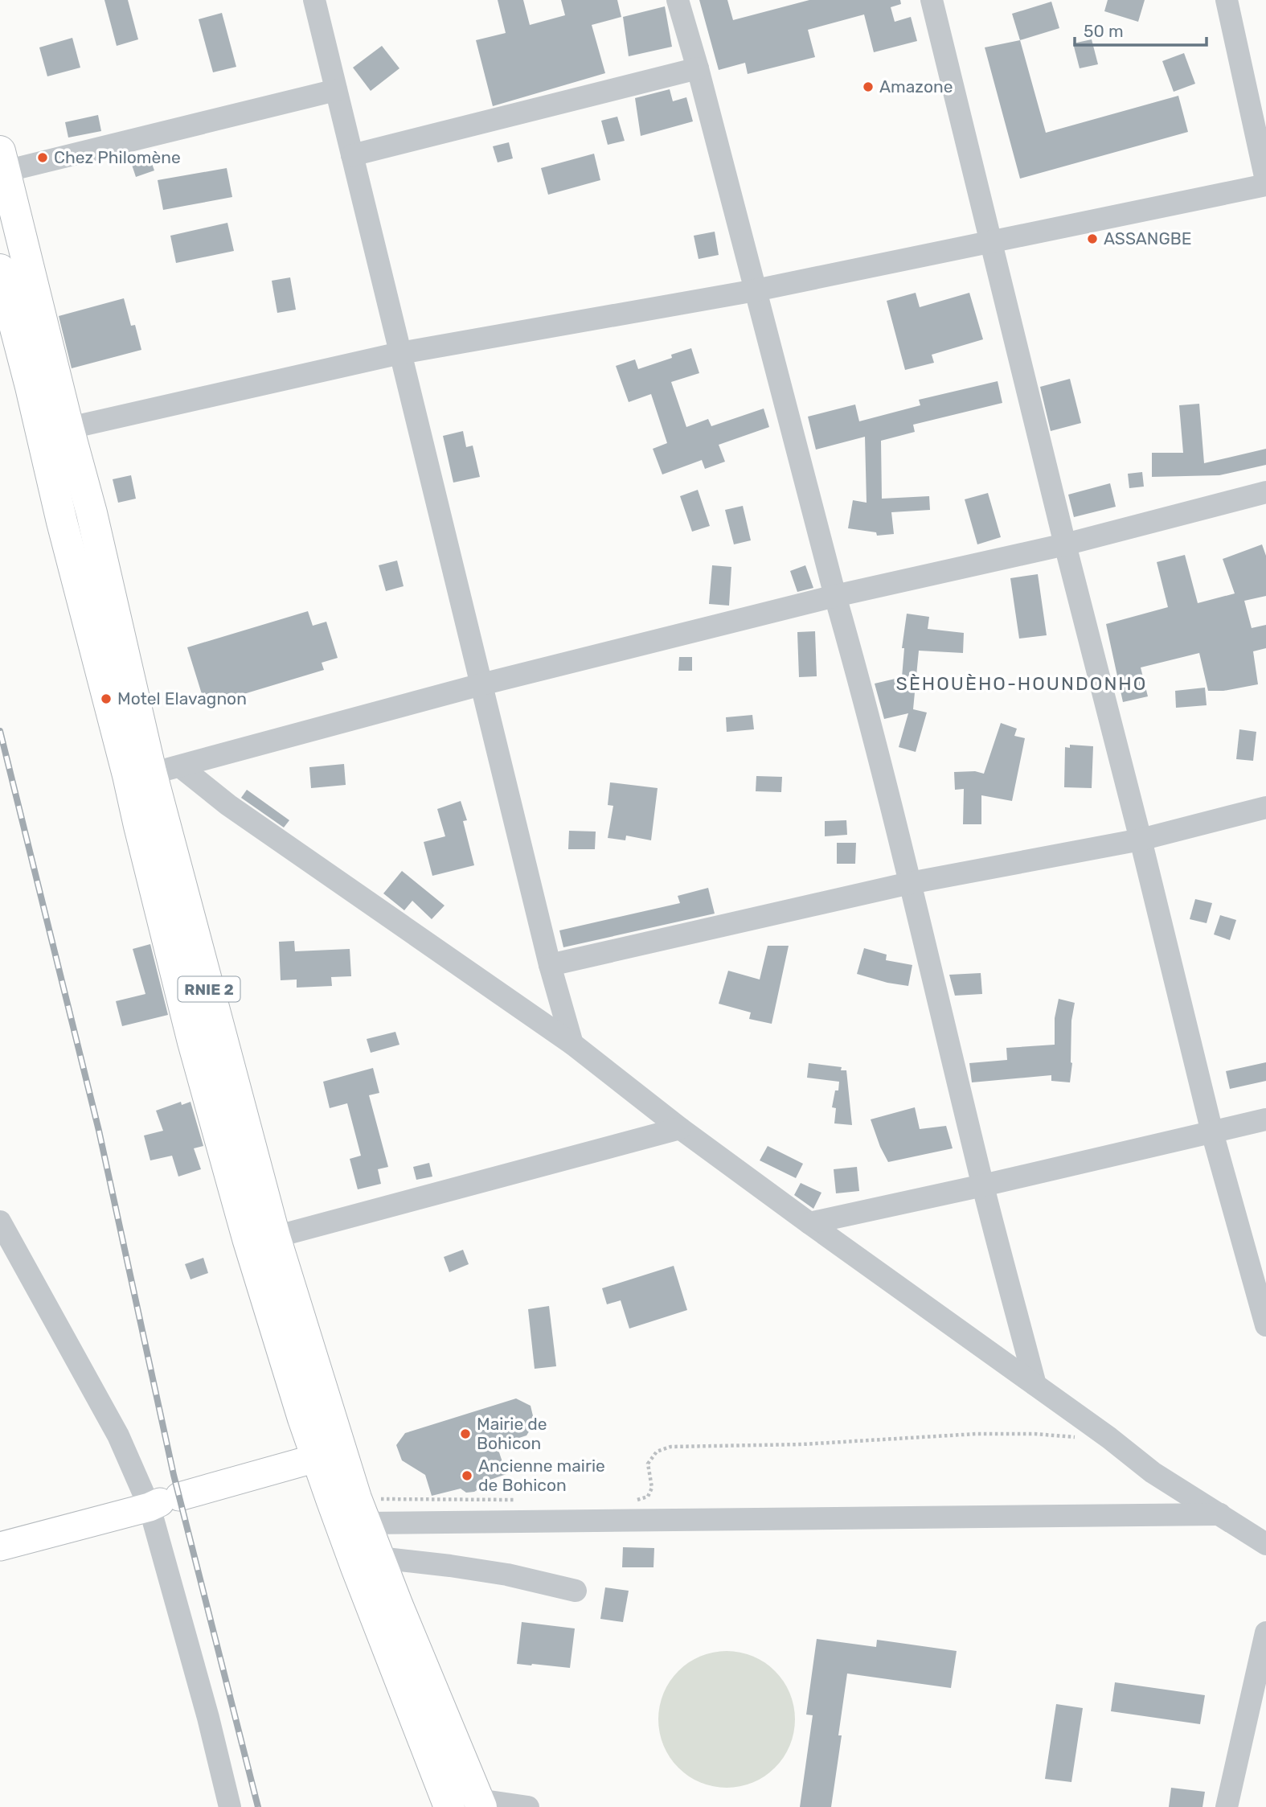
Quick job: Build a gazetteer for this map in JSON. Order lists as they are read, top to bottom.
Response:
{
  "streets": {
    "highway": ["RNIE 2"]
  },
  "districts": ["SÈHOUÈHO-HOUNDONHO"],
  "places": [
    "Amazone",
    "Chez Philomène",
    "ASSANGBE",
    "Motel Elavagnon",
    "Mairie de Bohicon",
    "Ancienne mairie de Bohicon"
  ],
  "scale_bar": "50 m"
}
